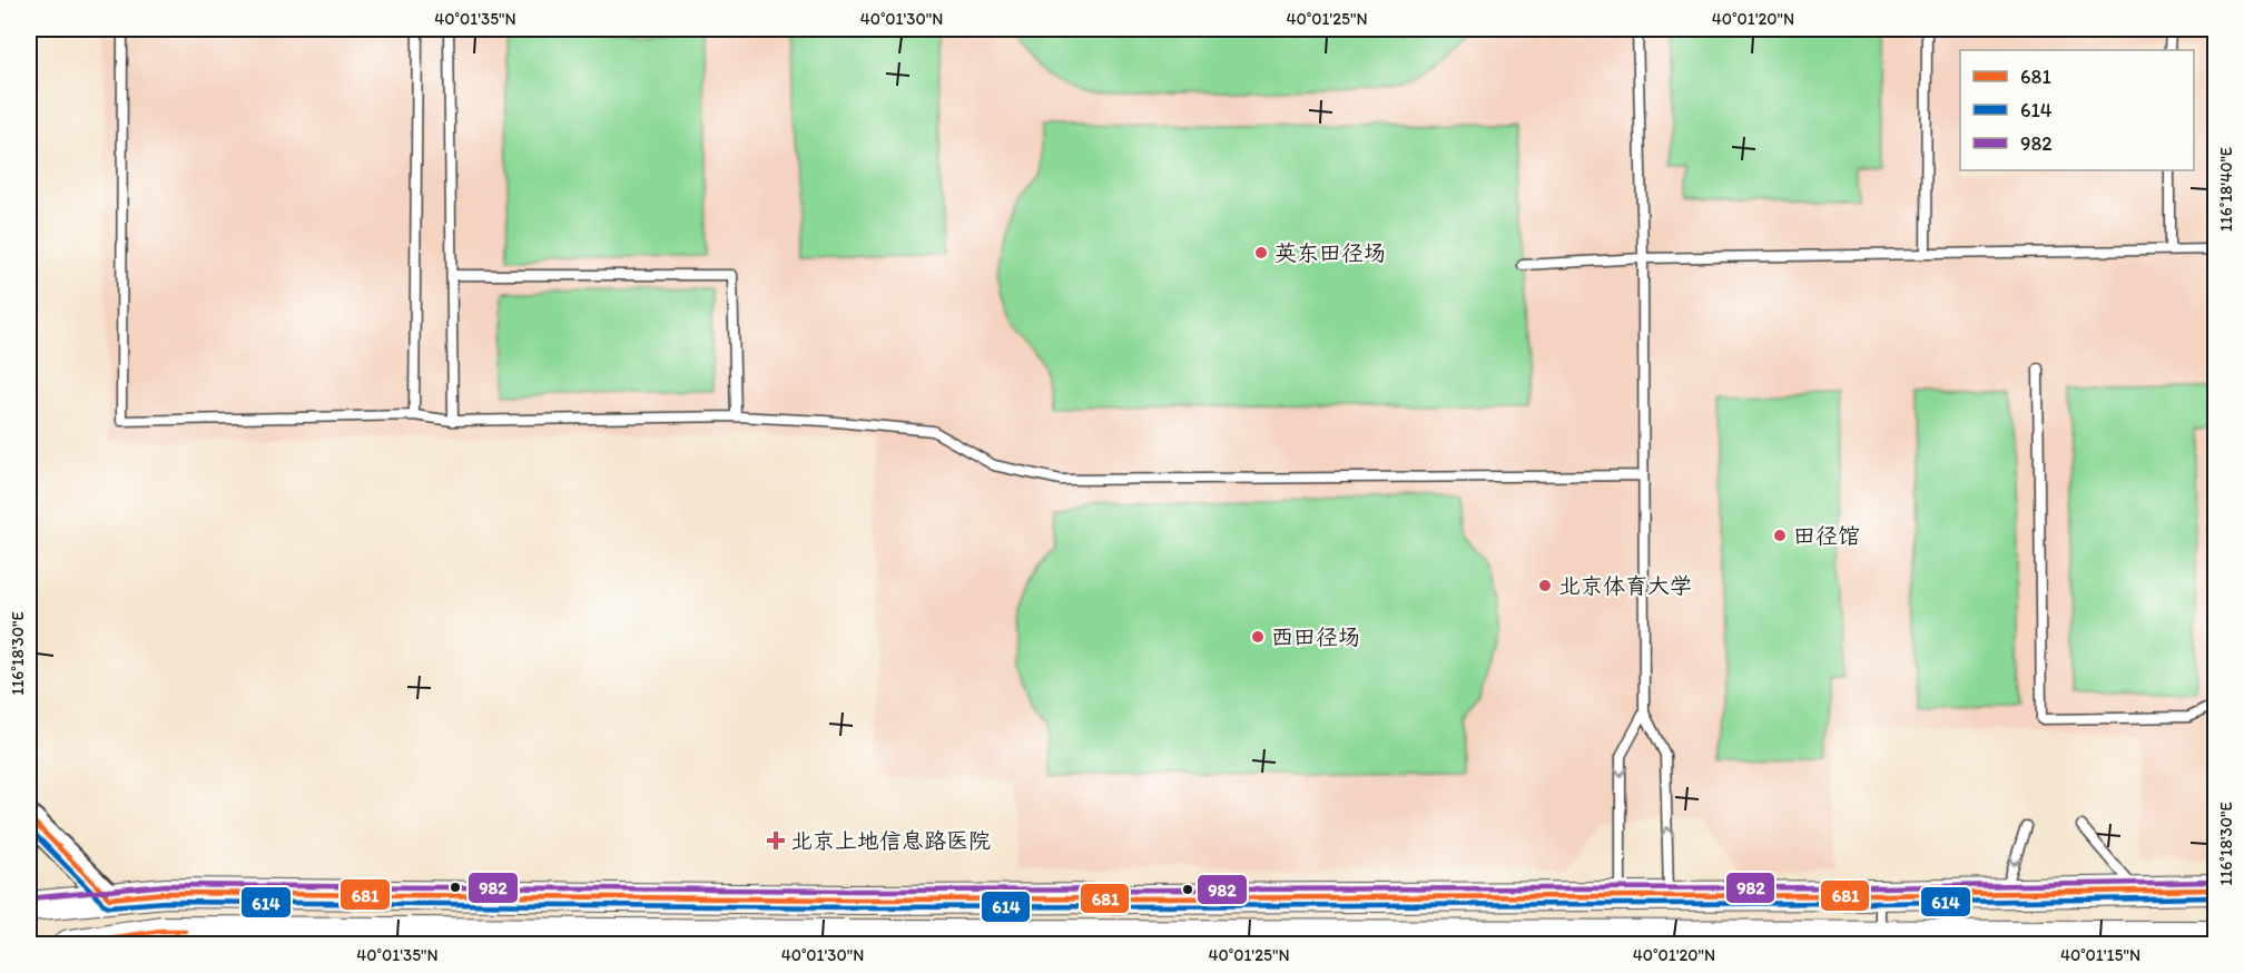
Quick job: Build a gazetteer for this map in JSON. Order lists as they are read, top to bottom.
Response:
{
  "places": {
    "other": [
      "英东田径场",
      "田径馆",
      "北京体育大学",
      "西田径场"
    ],
    "health": ["北京上地信息路医院"]
  },
  "lines": ["transit line 681", "transit line 614", "transit line 982"],
  "legend": ["681", "614", "982"],
  "coordinates": [
    "40°01'35\"N",
    "40°01'30\"N",
    "40°01'25\"N",
    "40°01'20\"N",
    "116°18'40\"E",
    "116°18'30\"E",
    "40°01'15\"N"
  ]
}
